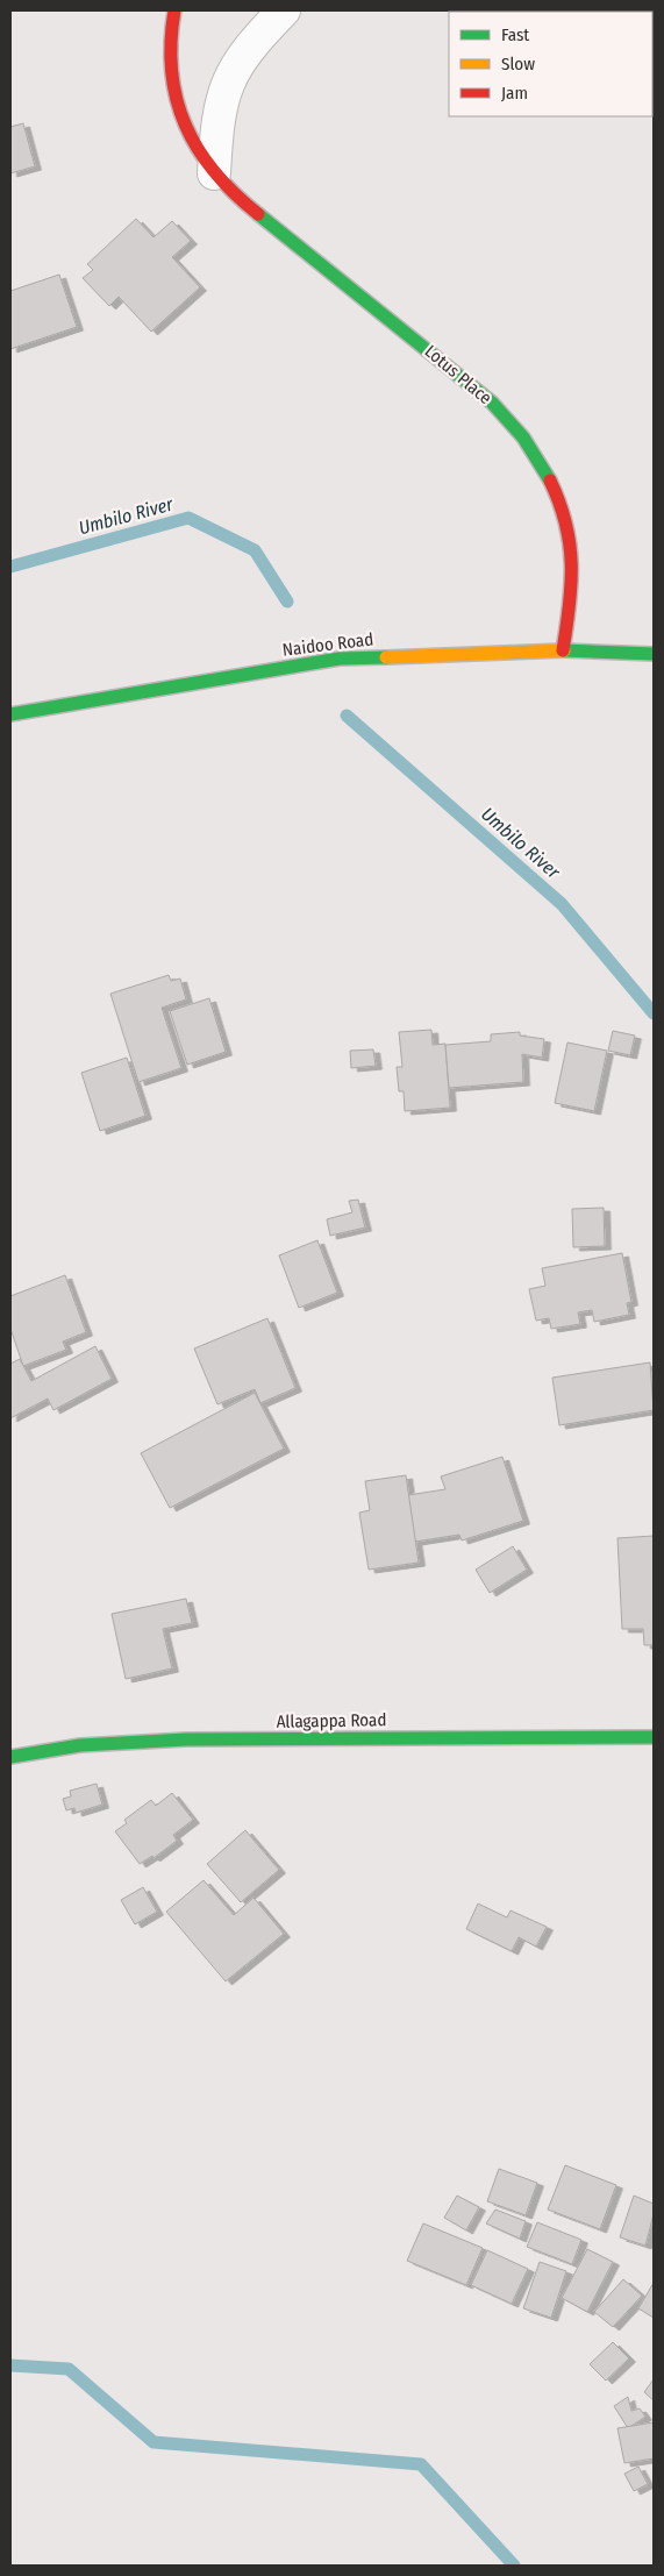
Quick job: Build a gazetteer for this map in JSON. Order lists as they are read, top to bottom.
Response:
{
  "streets": {
    "street": ["Lotus Place", "Naidoo Road", "Allagappa Road"]
  },
  "crossings": [
    ["Lotus Place", "Naidoo Road"]
  ],
  "water": ["Umbilo River"],
  "legend": ["Fast", "Slow", "Jam"]
}
